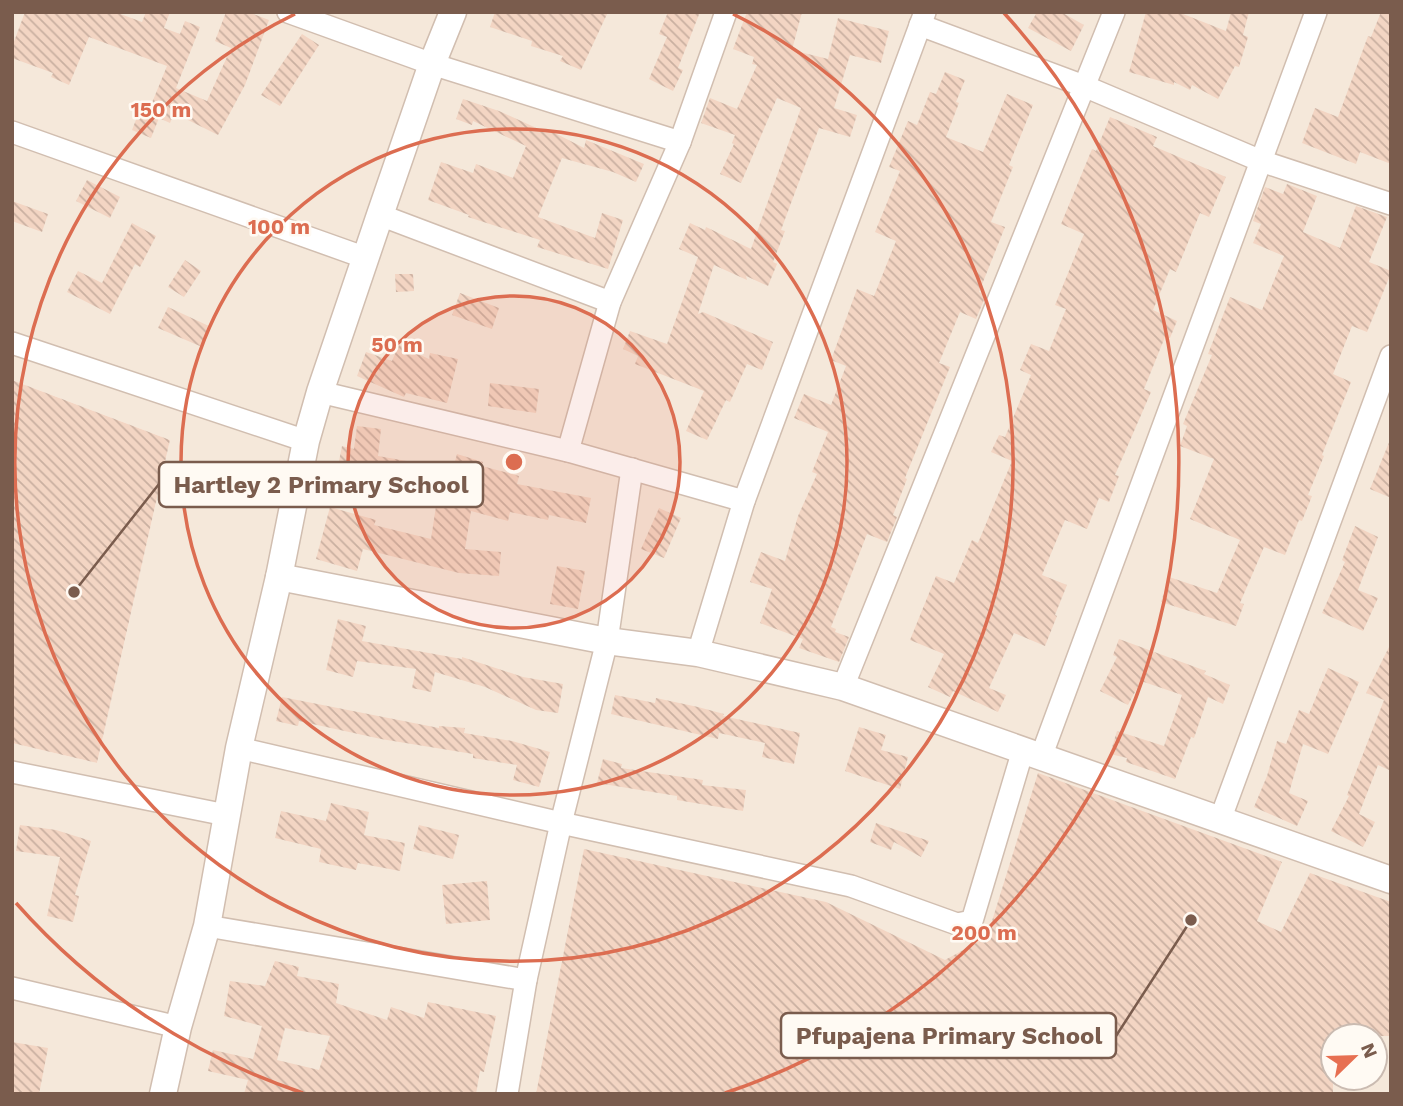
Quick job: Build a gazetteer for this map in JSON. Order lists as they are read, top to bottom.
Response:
{
  "places": ["Hartley 2 Primary School", "Pfupajena Primary School"],
  "north": "top right",
  "rings": [
    "150 m",
    "100 m",
    "50 m",
    "200 m"
  ]
}
